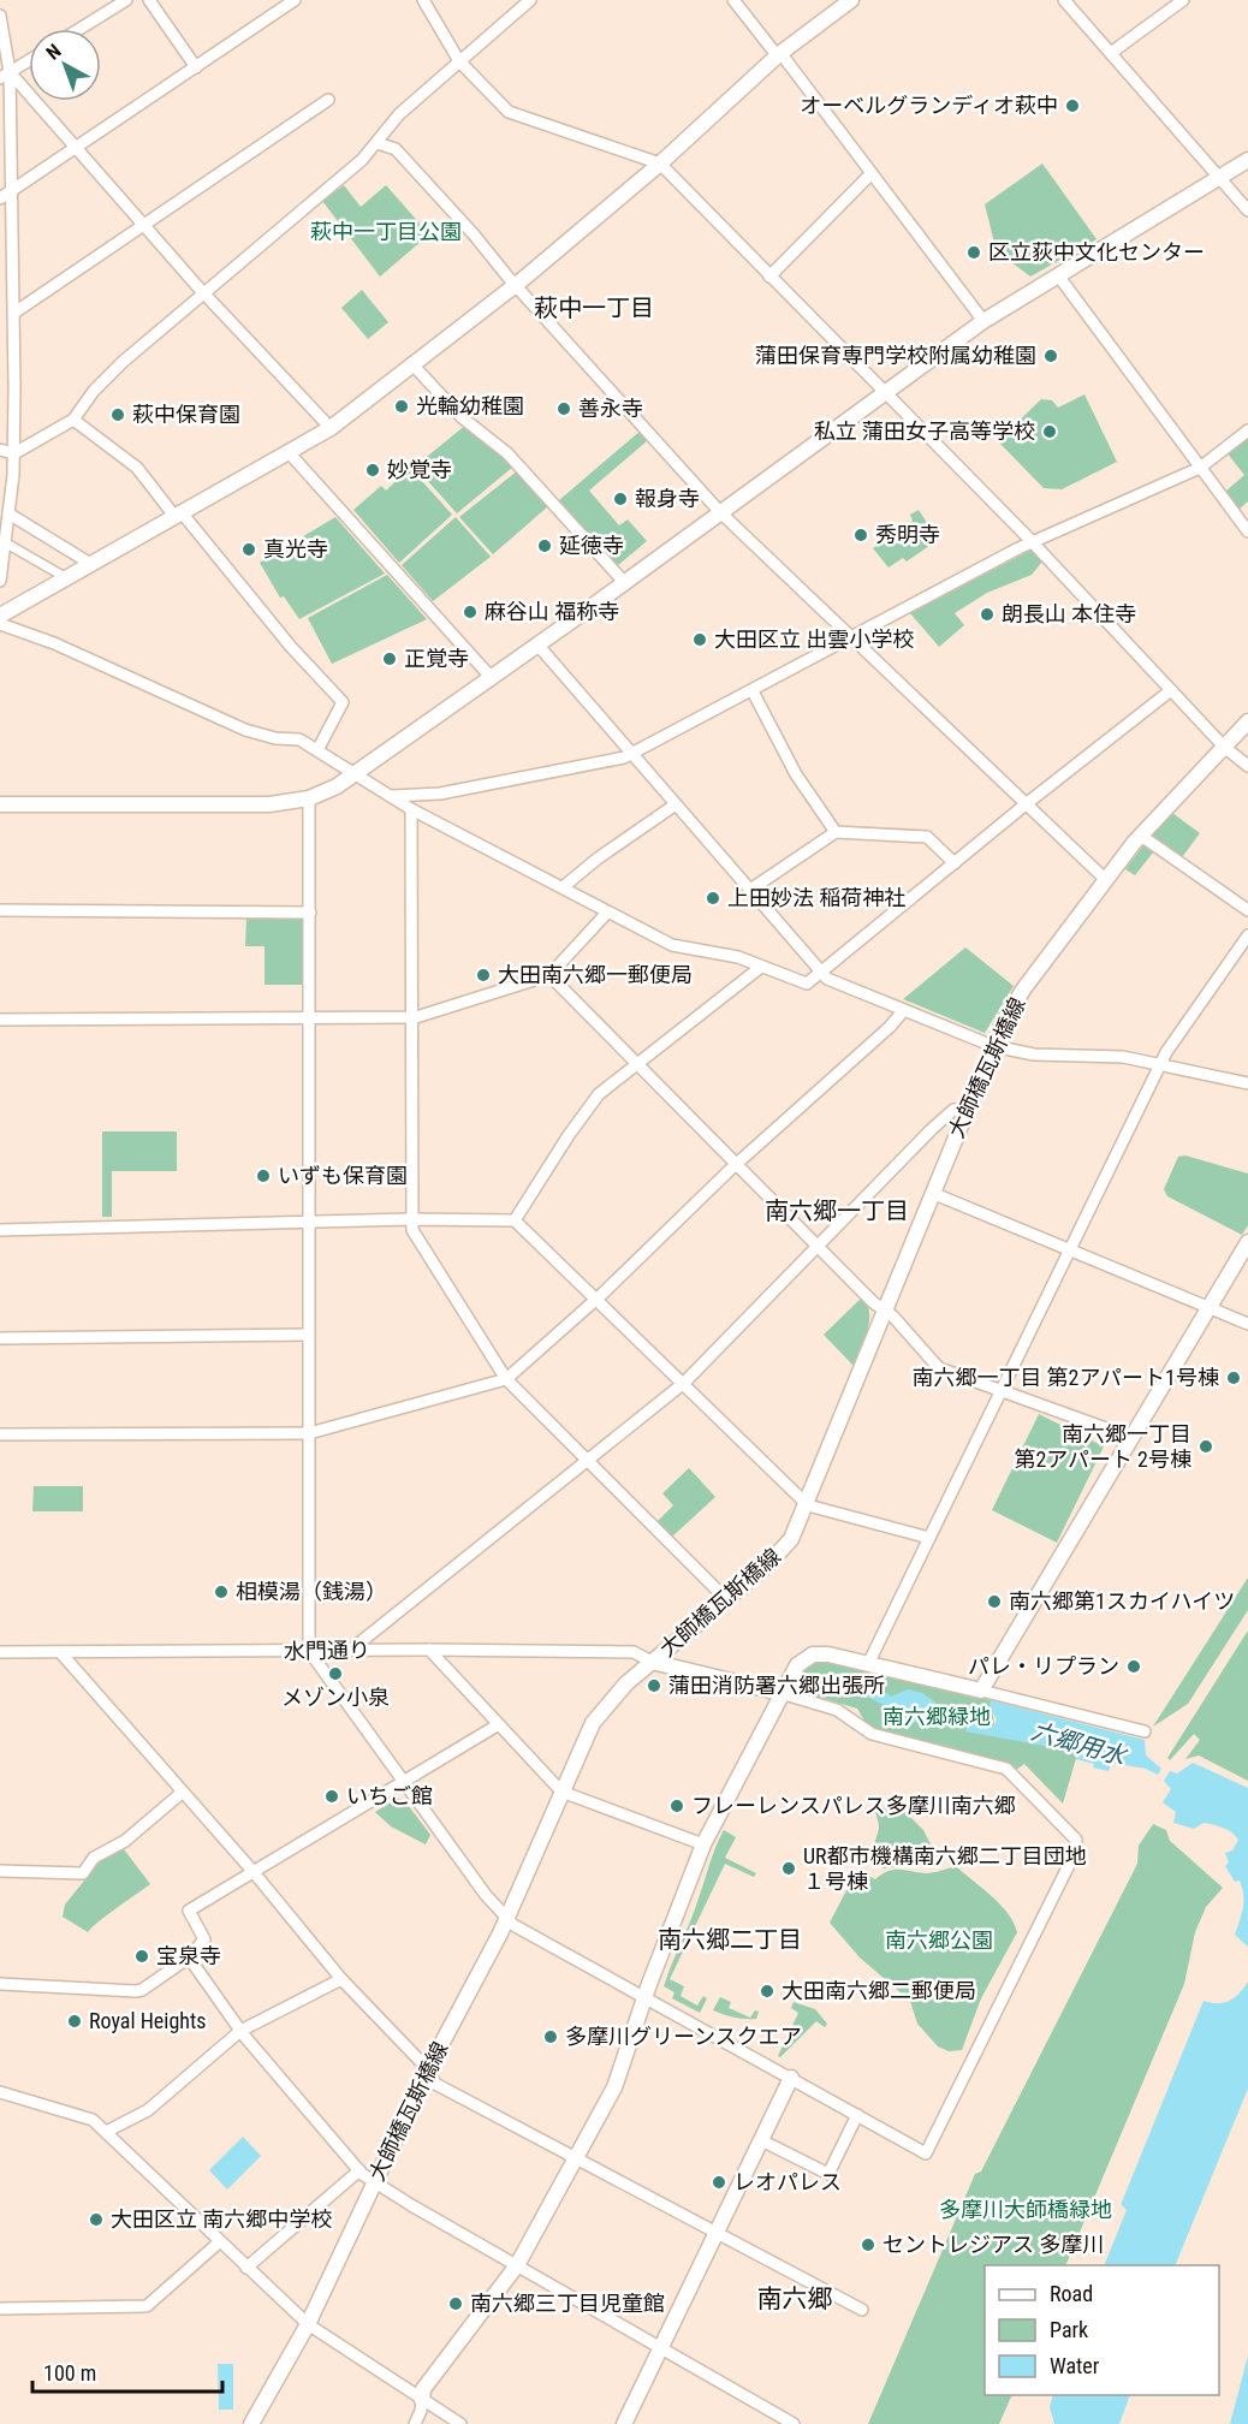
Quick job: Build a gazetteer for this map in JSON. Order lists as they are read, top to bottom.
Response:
{
  "streets": {
    "street": ["大師橋瓦斯橋線", "水門通り"]
  },
  "crossings": [
    ["大師橋瓦斯橋線", "水門通り"]
  ],
  "districts": [
    "萩中一丁目",
    "南六郷一丁目",
    "南六郷二丁目",
    "南六郷"
  ],
  "water": ["六郷用水"],
  "parks": [
    "萩中一丁目公園",
    "南六郷緑地",
    "南六郷公園",
    "多摩川大師橋緑地"
  ],
  "places": [
    "オーベルグランディオ萩中",
    "区立荻中文化センター",
    "蒲田保育専門学校附属幼稚園",
    "光輪幼稚園",
    "善永寺",
    "萩中保育園",
    "私立 蒲田女子高等学校",
    "妙覚寺",
    "報身寺",
    "秀明寺",
    "延徳寺",
    "真光寺",
    "麻谷山 福称寺",
    "朗長山 本住寺",
    "大田区立 出雲小学校",
    "正覚寺",
    "上田妙法 稲荷神社",
    "大田南六郷一郵便局",
    "いずも保育園",
    "南六郷一丁目 第2アパート1号棟",
    "南六郷一丁目 第2アパート 2号棟",
    "相模湯（銭湯）",
    "南六郷第1スカイハイツ",
    "パレ・リプラン",
    "メゾン小泉",
    "蒲田消防署六郷出張所",
    "いちご館",
    "フレーレンスパレス多摩川南六郷",
    "UR都市機構南六郷二丁目団地 １号棟",
    "宝泉寺",
    "大田南六郷二郵便局",
    "Royal Heights",
    "多摩川グリーンスクエア",
    "レオパレス",
    "大田区立 南六郷中学校",
    "セントレジアス 多摩川",
    "南六郷三丁目児童館"
  ],
  "legend": ["Road", "Park", "Water"],
  "scale_bar": "100 m",
  "north": "top left"
}
